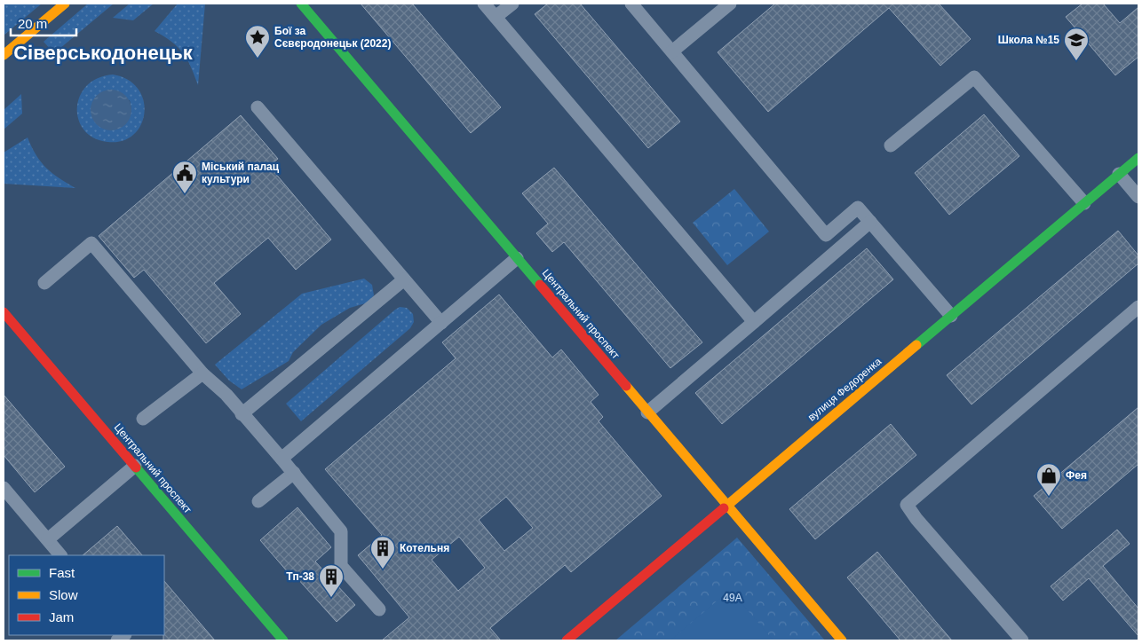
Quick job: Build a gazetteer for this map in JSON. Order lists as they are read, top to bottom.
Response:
{
  "streets": {
    "street": ["Центральний проспект", "вулиця Федоренка"]
  },
  "crossings": [
    ["Центральний проспект", "вулиця Федоренка"]
  ],
  "districts": ["Сіверськодонецьк"],
  "parks": ["49А"],
  "places": {
    "place": ["Бої за Сєвєродонецьк (2022)"],
    "school or university": ["Школа №15"],
    "public building": ["Міський палац культури"],
    "shop": ["Фея"],
    "building": ["Котельня", "Тп-38"]
  },
  "legend": ["Fast", "Slow", "Jam"],
  "scale_bar": "20 m"
}
